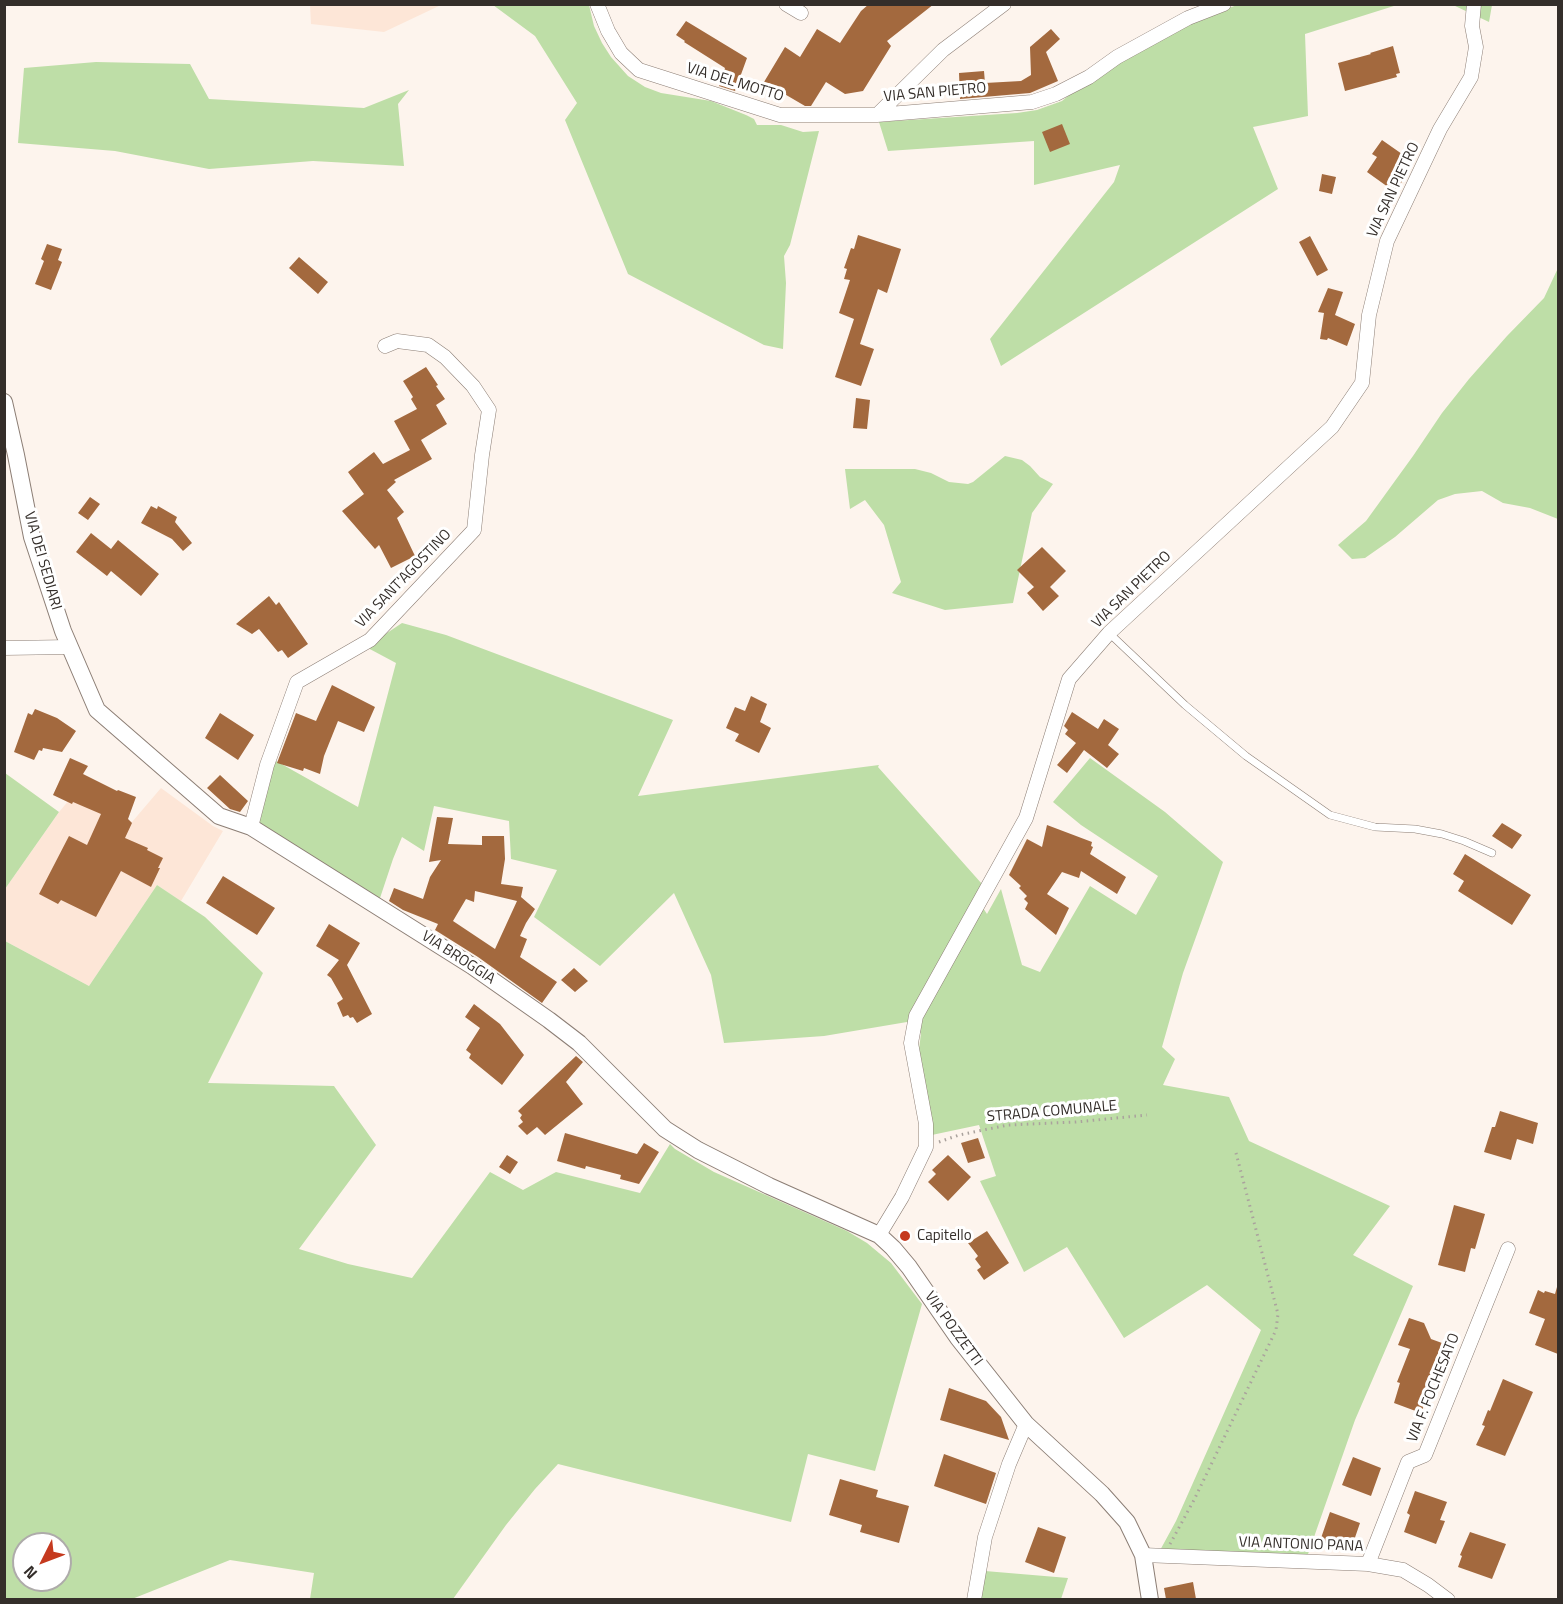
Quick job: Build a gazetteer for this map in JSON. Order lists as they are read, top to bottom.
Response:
{
  "streets": {
    "street": [
      "VIA DEL MOTTO",
      "VIA SAN PIETRO",
      "VIA DEI SEDIARI",
      "VIA SANT'AGOSTINO",
      "VIA BROGGIA",
      "VIA POZZETTI",
      "VIA F. FOCHESATO",
      "VIA ANTONIO PANA"
    ],
    "path": ["STRADA COMUNALE"]
  },
  "crossings": [
    ["VIA DEL MOTTO", "VIA SAN PIETRO"],
    ["VIA SAN PIETRO", "VIA BROGGIA"],
    ["VIA SAN PIETRO", "STRADA COMUNALE"],
    ["VIA SAN PIETRO", "VIA POZZETTI"],
    ["VIA DEI SEDIARI", "VIA BROGGIA"],
    ["VIA SANT'AGOSTINO", "VIA BROGGIA"],
    ["VIA BROGGIA", "VIA POZZETTI"],
    ["VIA POZZETTI", "VIA ANTONIO PANA"],
    ["VIA F. FOCHESATO", "VIA ANTONIO PANA"]
  ],
  "places": ["Capitello"],
  "north": "bottom left"
}
